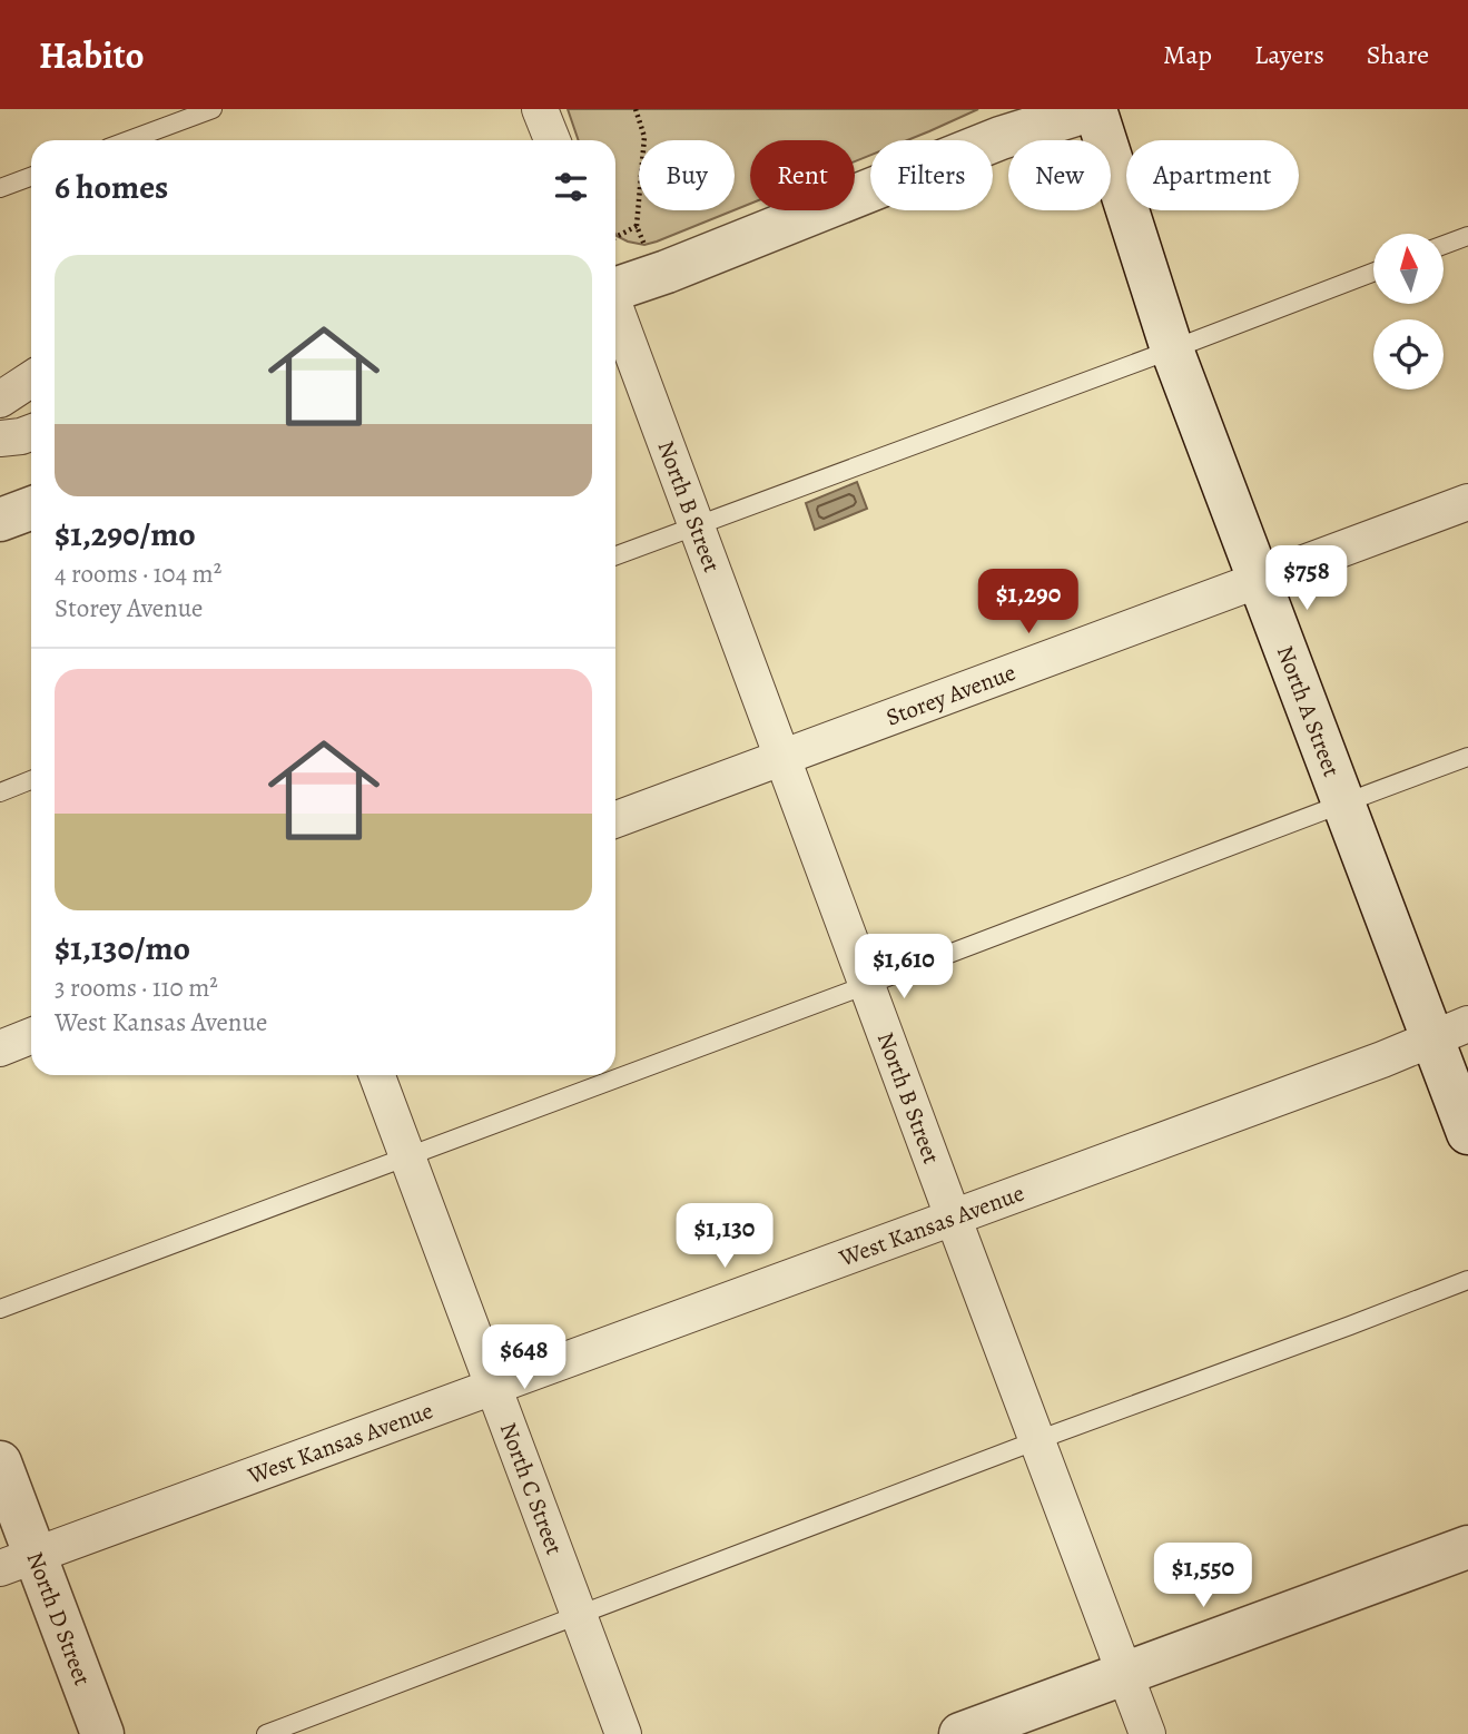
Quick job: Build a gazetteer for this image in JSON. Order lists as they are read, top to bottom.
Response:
{
  "streets": {
    "street": [
      "North B Street",
      "Storey Avenue",
      "North A Street",
      "West Kansas Avenue",
      "North C Street",
      "North D Street"
    ]
  },
  "crossings": [
    ["North B Street", "Storey Avenue"],
    ["North B Street", "West Kansas Avenue"],
    ["Storey Avenue", "North A Street"],
    ["North A Street", "West Kansas Avenue"],
    ["West Kansas Avenue", "North C Street"],
    ["West Kansas Avenue", "North D Street"]
  ],
  "north": "top",
  "page": {
    "header": "Habito",
    "nav": ["Map", "Layers", "Share"],
    "chip": [
      "Buy",
      "Rent",
      "Filters",
      "New",
      "Apartment"
    ],
    "heading": "6 homes",
    "list": [
      {
        "name": "$1,290/mo",
        "note": "4 rooms · 104 m² · Storey Avenue"
      },
      {
        "name": "$1,130/mo",
        "note": "3 rooms · 110 m² · West Kansas Avenue"
      }
    ],
    "price": [
      "$758",
      "$1,290",
      "$1,610",
      "$1,130",
      "$648",
      "$1,550"
    ]
  }
}
